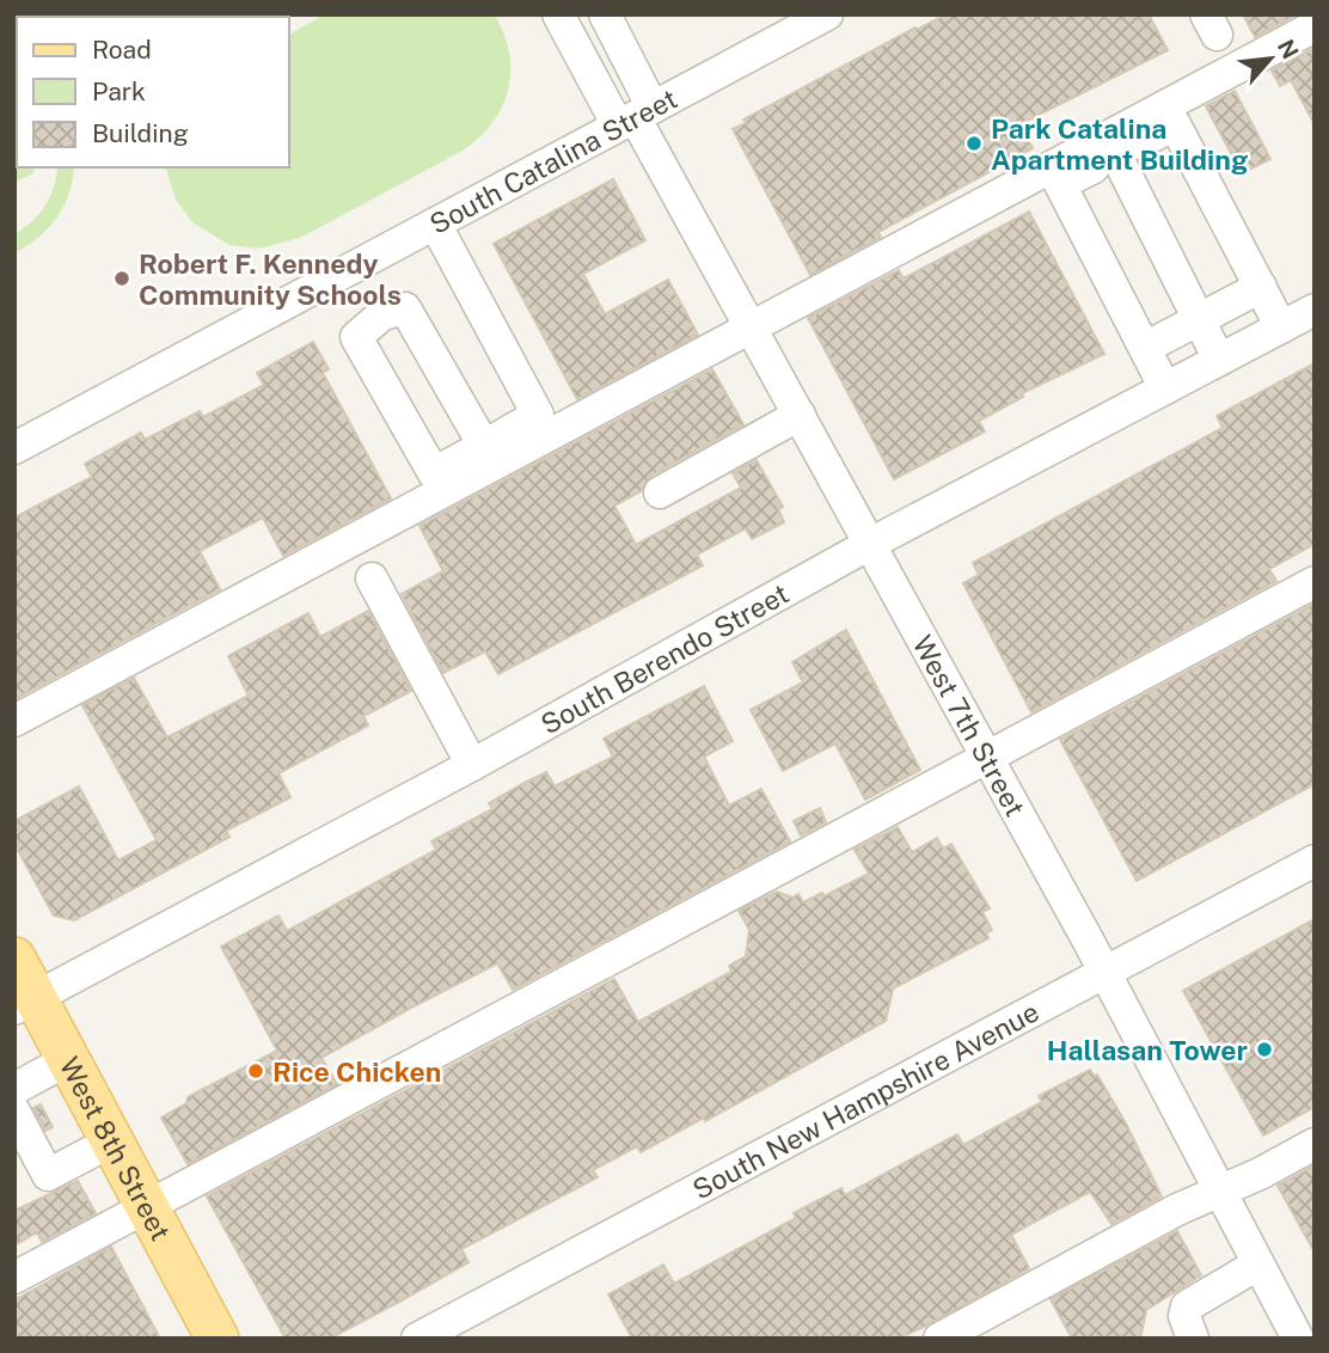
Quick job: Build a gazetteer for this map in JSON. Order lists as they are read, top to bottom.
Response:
{
  "streets": {
    "main road": ["West 8th Street"],
    "street": [
      "South Catalina Street",
      "South Berendo Street",
      "West 7th Street",
      "South New Hampshire Avenue"
    ]
  },
  "crossings": [
    ["South Catalina Street", "West 7th Street"],
    ["South Berendo Street", "West 7th Street"],
    ["South Berendo Street", "West 8th Street"],
    ["West 7th Street", "South New Hampshire Avenue"]
  ],
  "places": [
    "Park Catalina Apartment Building",
    "Robert F. Kennedy Community Schools",
    "Hallasan Tower",
    "Rice Chicken"
  ],
  "legend": ["Road", "Park", "Building"],
  "north": "top right"
}
